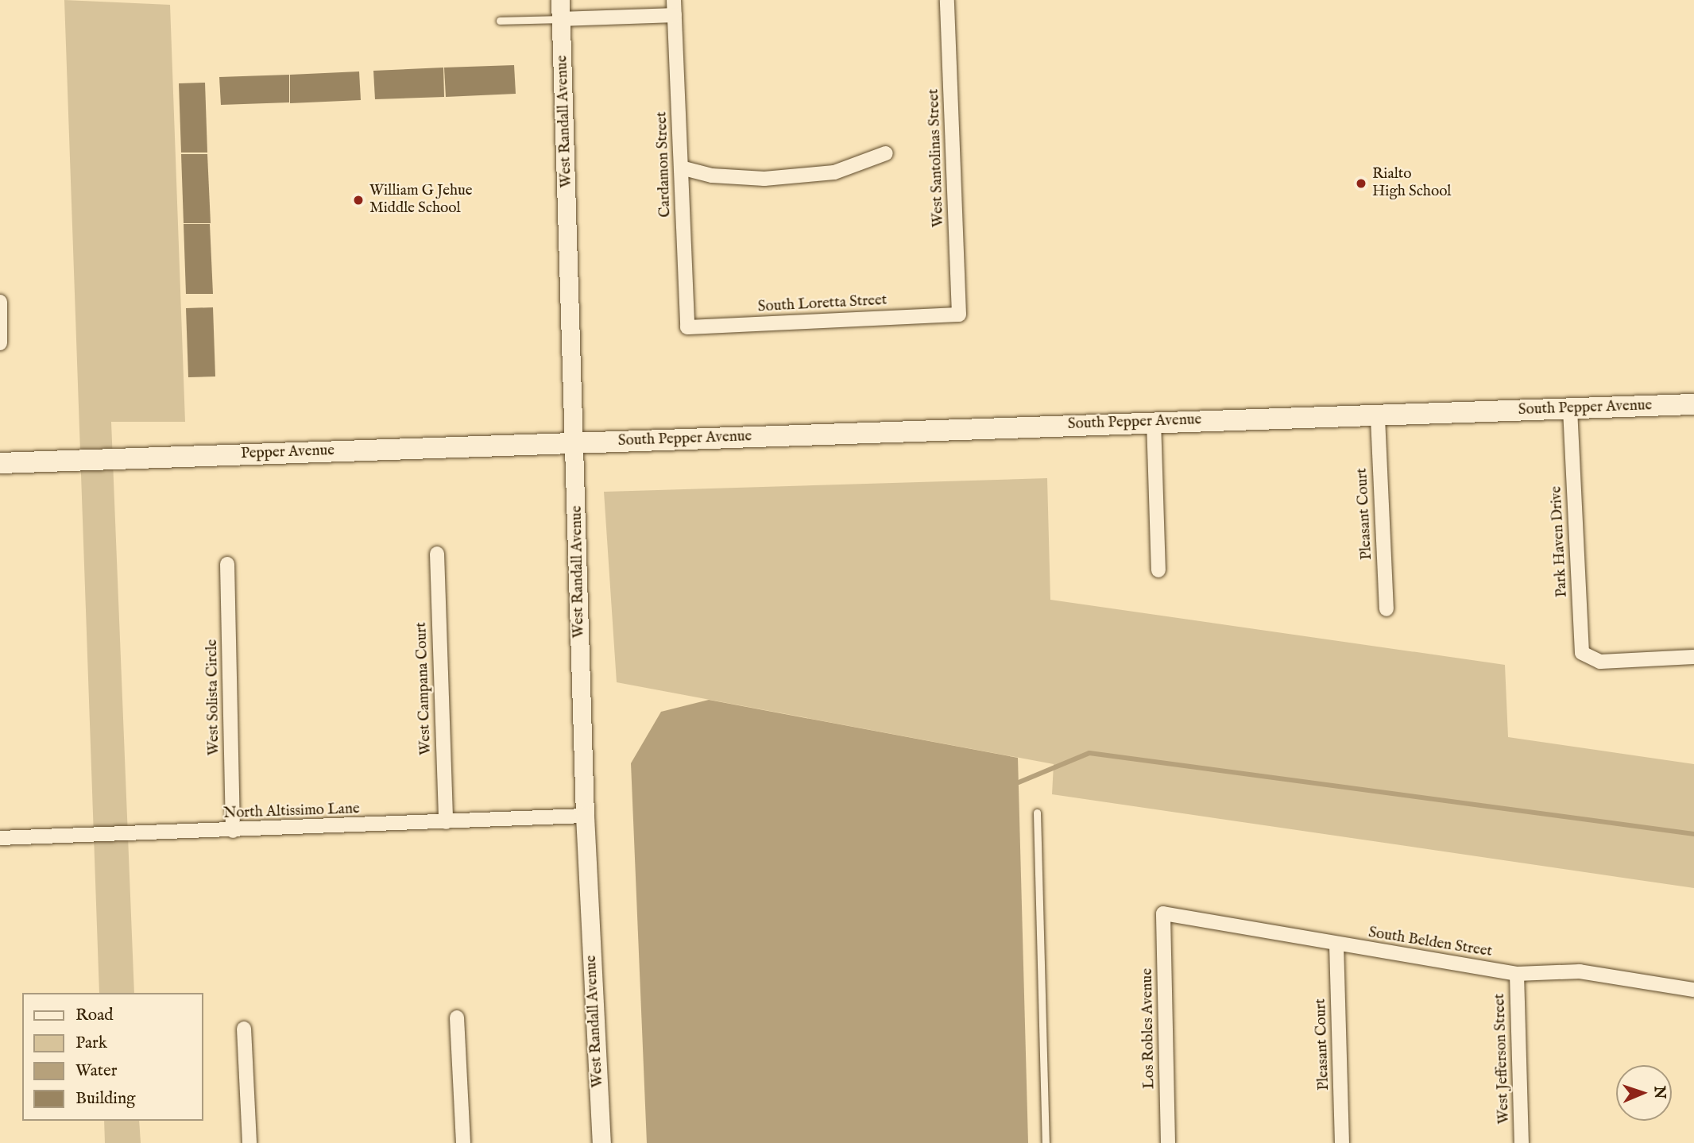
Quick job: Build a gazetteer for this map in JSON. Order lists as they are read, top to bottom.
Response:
{
  "streets": {
    "main road": ["South Pepper Avenue", "Pepper Avenue"],
    "street": [
      "West Randall Avenue",
      "West Santolinas Street",
      "Cardamon Street",
      "South Loretta Street",
      "Pleasant Court",
      "Park Haven Drive",
      "West Campana Court",
      "West Solista Circle",
      "North Altissimo Lane",
      "South Belden Street",
      "Los Robles Avenue",
      "West Jefferson Street"
    ]
  },
  "crossings": [
    ["West Randall Avenue", "South Pepper Avenue"],
    ["West Randall Avenue", "Pepper Avenue"],
    ["West Randall Avenue", "North Altissimo Lane"],
    ["West Santolinas Street", "South Loretta Street"],
    ["Cardamon Street", "South Loretta Street"],
    ["South Pepper Avenue", "Pepper Avenue"],
    ["South Pepper Avenue", "Pleasant Court"],
    ["South Pepper Avenue", "Park Haven Drive"],
    ["Pleasant Court", "South Belden Street"],
    ["West Campana Court", "North Altissimo Lane"],
    ["West Solista Circle", "North Altissimo Lane"],
    ["South Belden Street", "Los Robles Avenue"],
    ["South Belden Street", "West Jefferson Street"]
  ],
  "places": ["Rialto High School", "William G Jehue Middle School"],
  "legend": [
    "Road",
    "Park",
    "Water",
    "Building"
  ],
  "north": "right"
}
